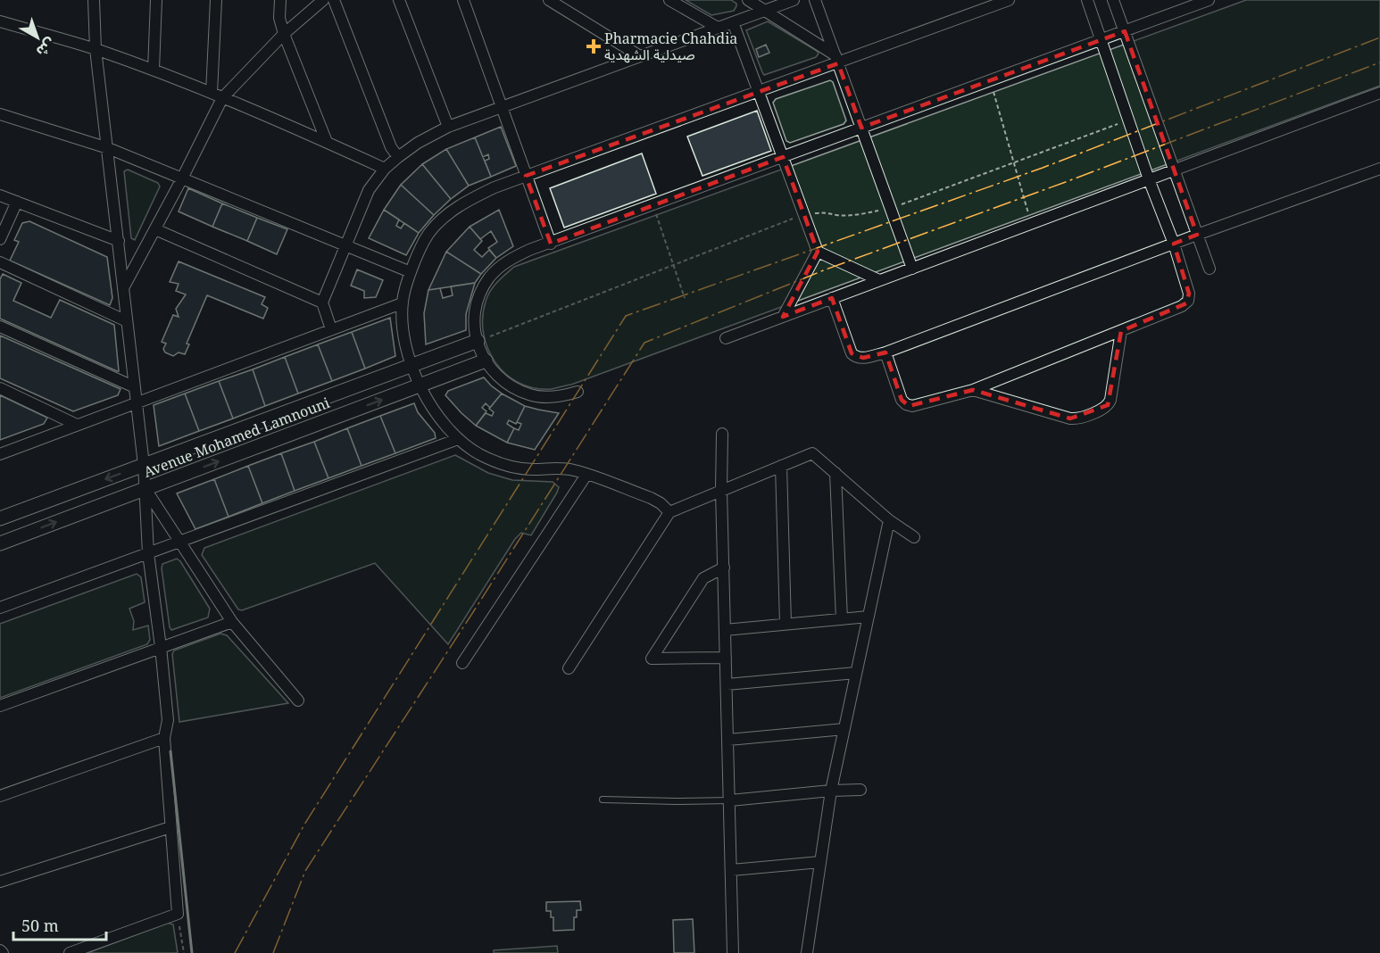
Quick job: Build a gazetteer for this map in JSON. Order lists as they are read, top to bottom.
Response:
{
  "streets": {
    "street": ["Avenue Mohamed Lamnouni"]
  },
  "places": {
    "health": ["Pharmacie Chahdia صيدلية الشهدية"]
  },
  "scale_bar": "50 m",
  "north": "bottom right"
}
